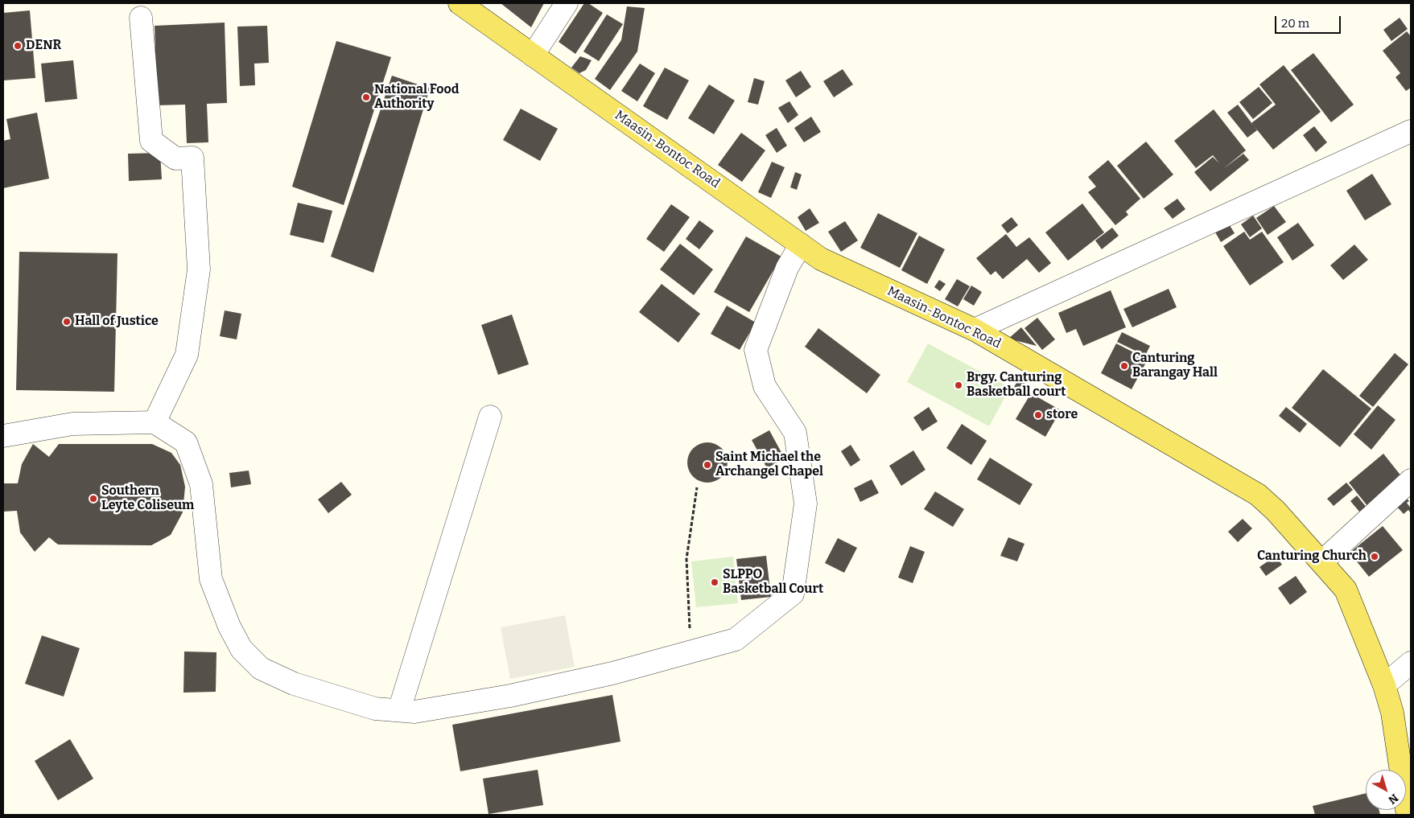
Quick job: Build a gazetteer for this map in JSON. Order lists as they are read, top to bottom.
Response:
{
  "streets": {
    "main road": ["Maasin-Bontoc Road"]
  },
  "places": [
    "DENR",
    "National Food Authority",
    "Hall of Justice",
    "Canturing Barangay Hall",
    "Brgy. Canturing Basketball court",
    "store",
    "Saint Michael the Archangel Chapel",
    "Southern Leyte Coliseum",
    "Canturing Church",
    "SLPPO Basketball Court"
  ],
  "scale_bar": "20 m",
  "north": "bottom right"
}
